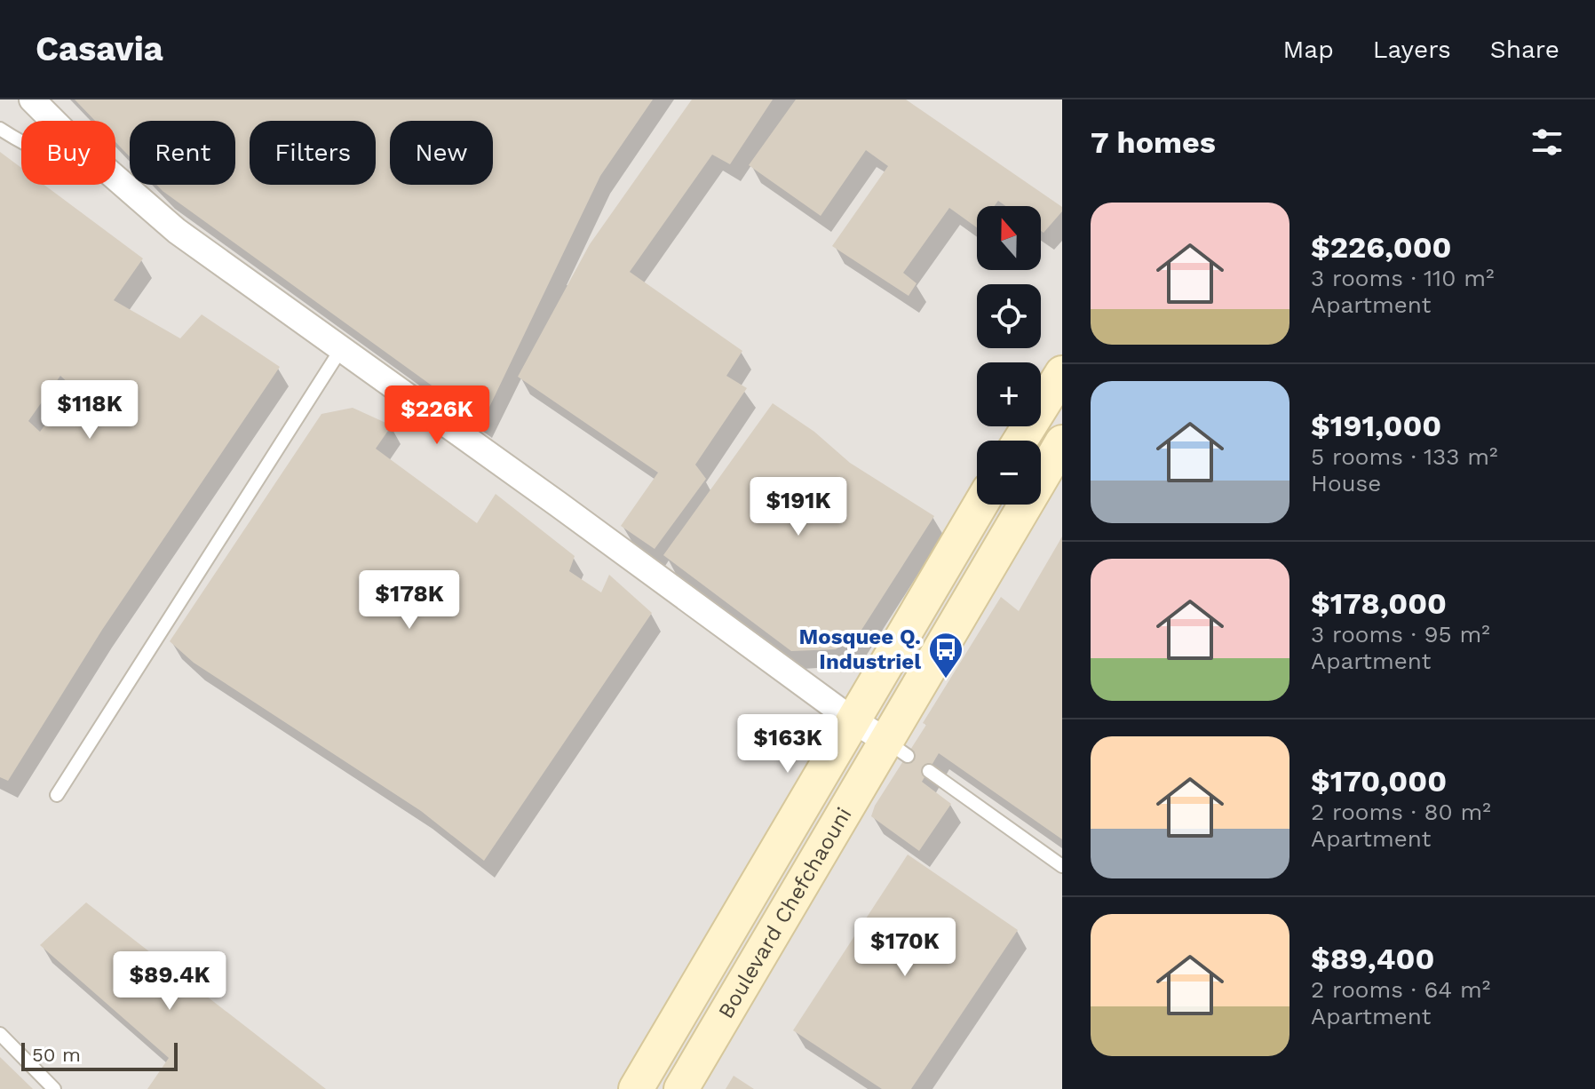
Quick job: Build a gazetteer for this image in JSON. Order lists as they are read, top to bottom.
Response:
{
  "streets": {
    "street": ["Boulevard Chefchaouni"]
  },
  "places": {
    "bus stop": ["Mosquee Q. Industriel"]
  },
  "scale_bar": "50 m",
  "north": "top",
  "page": {
    "header": "Casavia",
    "nav": ["Map", "Layers", "Share"],
    "heading": "7 homes",
    "chip": [
      "Buy",
      "Rent",
      "Filters",
      "New"
    ],
    "list": [
      {
        "name": "$226,000",
        "note": "3 rooms · 110 m² · Apartment"
      },
      {
        "name": "$191,000",
        "note": "5 rooms · 133 m² · House"
      },
      {
        "name": "$178,000",
        "note": "3 rooms · 95 m² · Apartment"
      },
      {
        "name": "$170,000",
        "note": "2 rooms · 80 m² · Apartment"
      },
      {
        "name": "$89,400",
        "note": "2 rooms · 64 m² · Apartment"
      }
    ],
    "map_buttons": ["+", "−"],
    "price": [
      "$118K",
      "$226K",
      "$191K",
      "$178K",
      "$163K",
      "$170K",
      "$89.4K"
    ],
    "scale": "50 m"
  }
}
